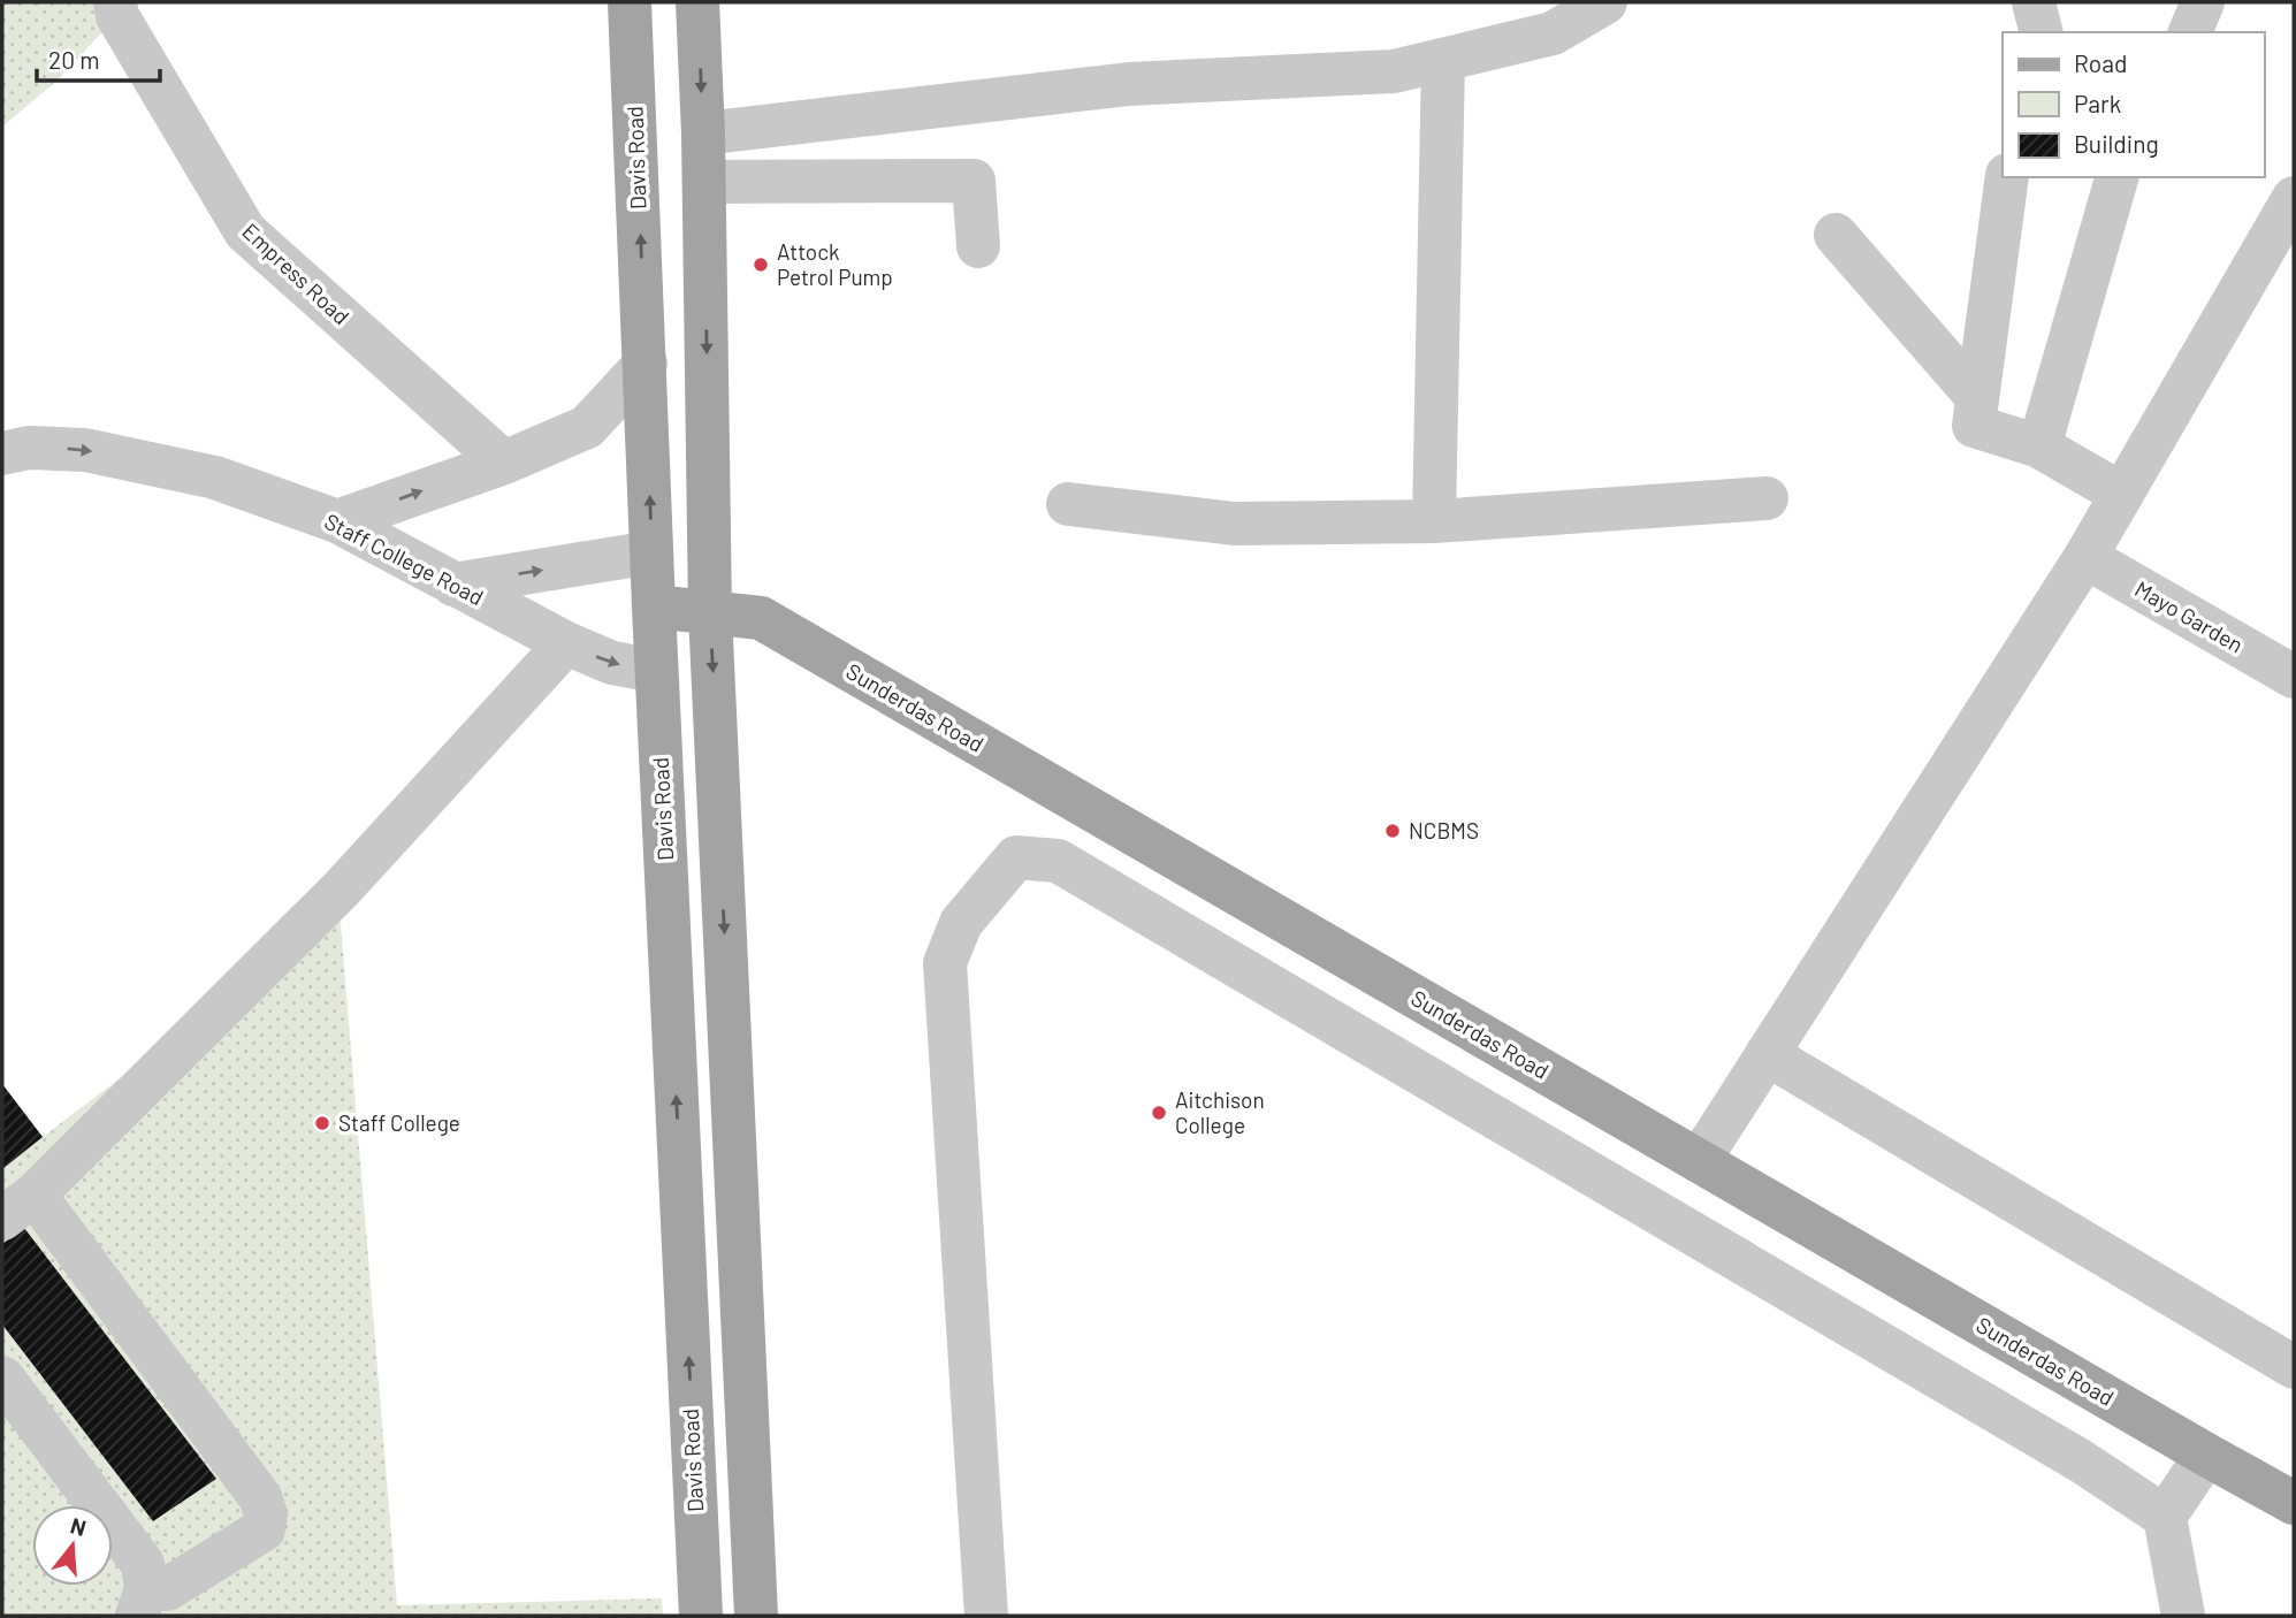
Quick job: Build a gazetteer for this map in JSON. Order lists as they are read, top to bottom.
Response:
{
  "streets": {
    "main road": ["Davis Road", "Sunderdas Road"],
    "street": ["Empress Road", "Staff College Road", "Mayo Garden"]
  },
  "crossings": [
    ["Davis Road", "Staff College Road"],
    ["Davis Road", "Sunderdas Road"]
  ],
  "one_way": ["Staff College Road"],
  "places": [
    "Attock Petrol Pump",
    "NCBMS",
    "Aitchison College",
    "Staff College"
  ],
  "legend": ["Road", "Park", "Building"],
  "scale_bar": "20 m",
  "north": "top"
}
